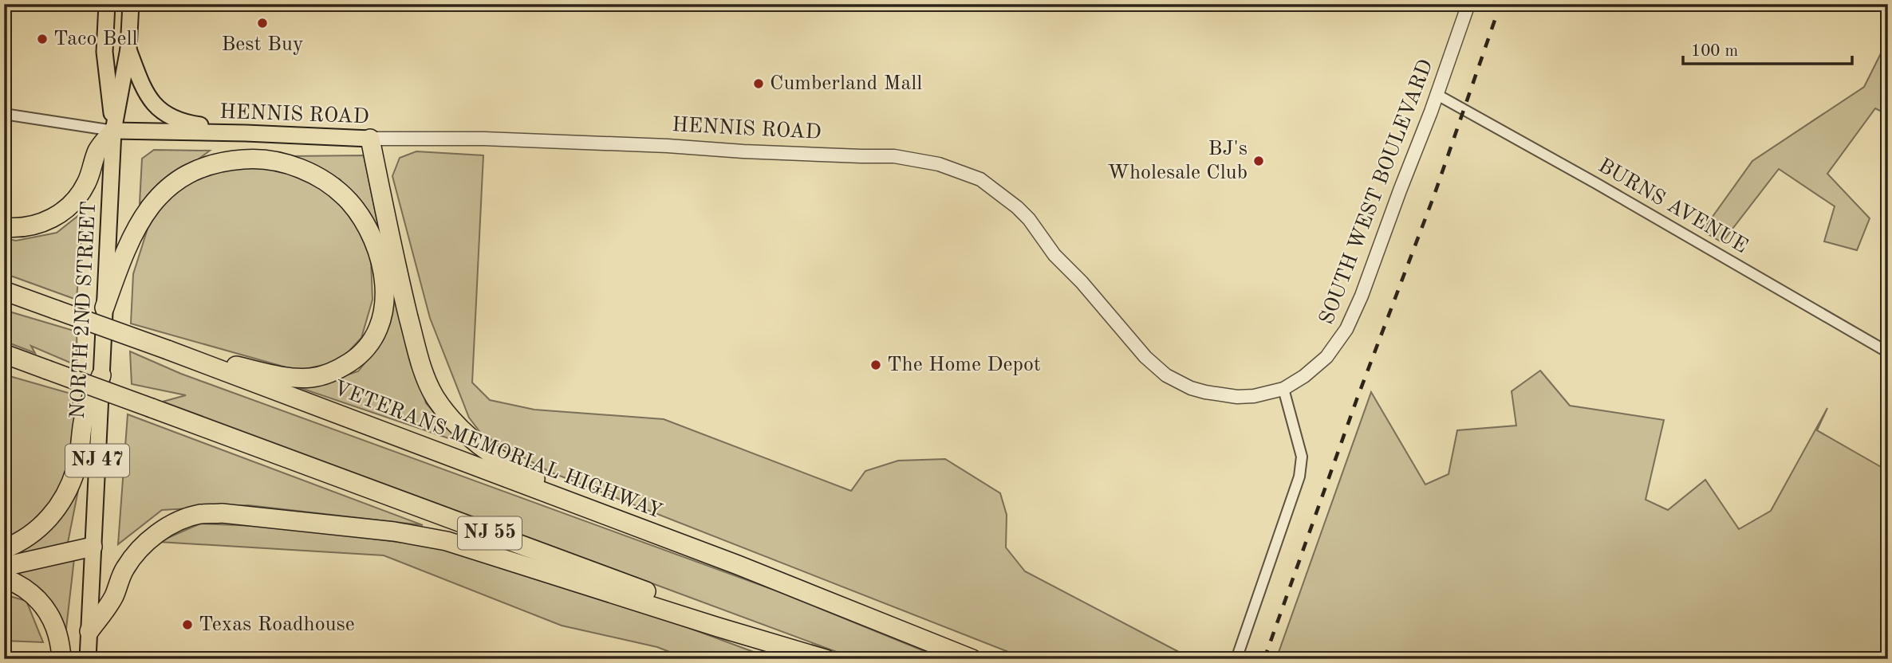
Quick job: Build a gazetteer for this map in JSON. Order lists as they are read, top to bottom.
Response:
{
  "streets": {
    "highway": ["VETERANS MEMORIAL HIGHWAY", "NJ 55"],
    "main road": ["HENNIS ROAD", "NORTH 2ND STREET", "NJ 47"],
    "street": ["SOUTH WEST BOULEVARD", "BURNS AVENUE"]
  },
  "crossings": [
    ["HENNIS ROAD", "SOUTH WEST BOULEVARD"],
    ["HENNIS ROAD", "NORTH 2ND STREET"],
    ["HENNIS ROAD", "NJ 47"],
    ["SOUTH WEST BOULEVARD", "BURNS AVENUE"],
    ["NORTH 2ND STREET", "NJ 47"]
  ],
  "places": [
    "Best Buy",
    "Taco Bell",
    "Cumberland Mall",
    "BJ's Wholesale Club",
    "The Home Depot",
    "Texas Roadhouse"
  ],
  "scale_bar": "100 m"
}
